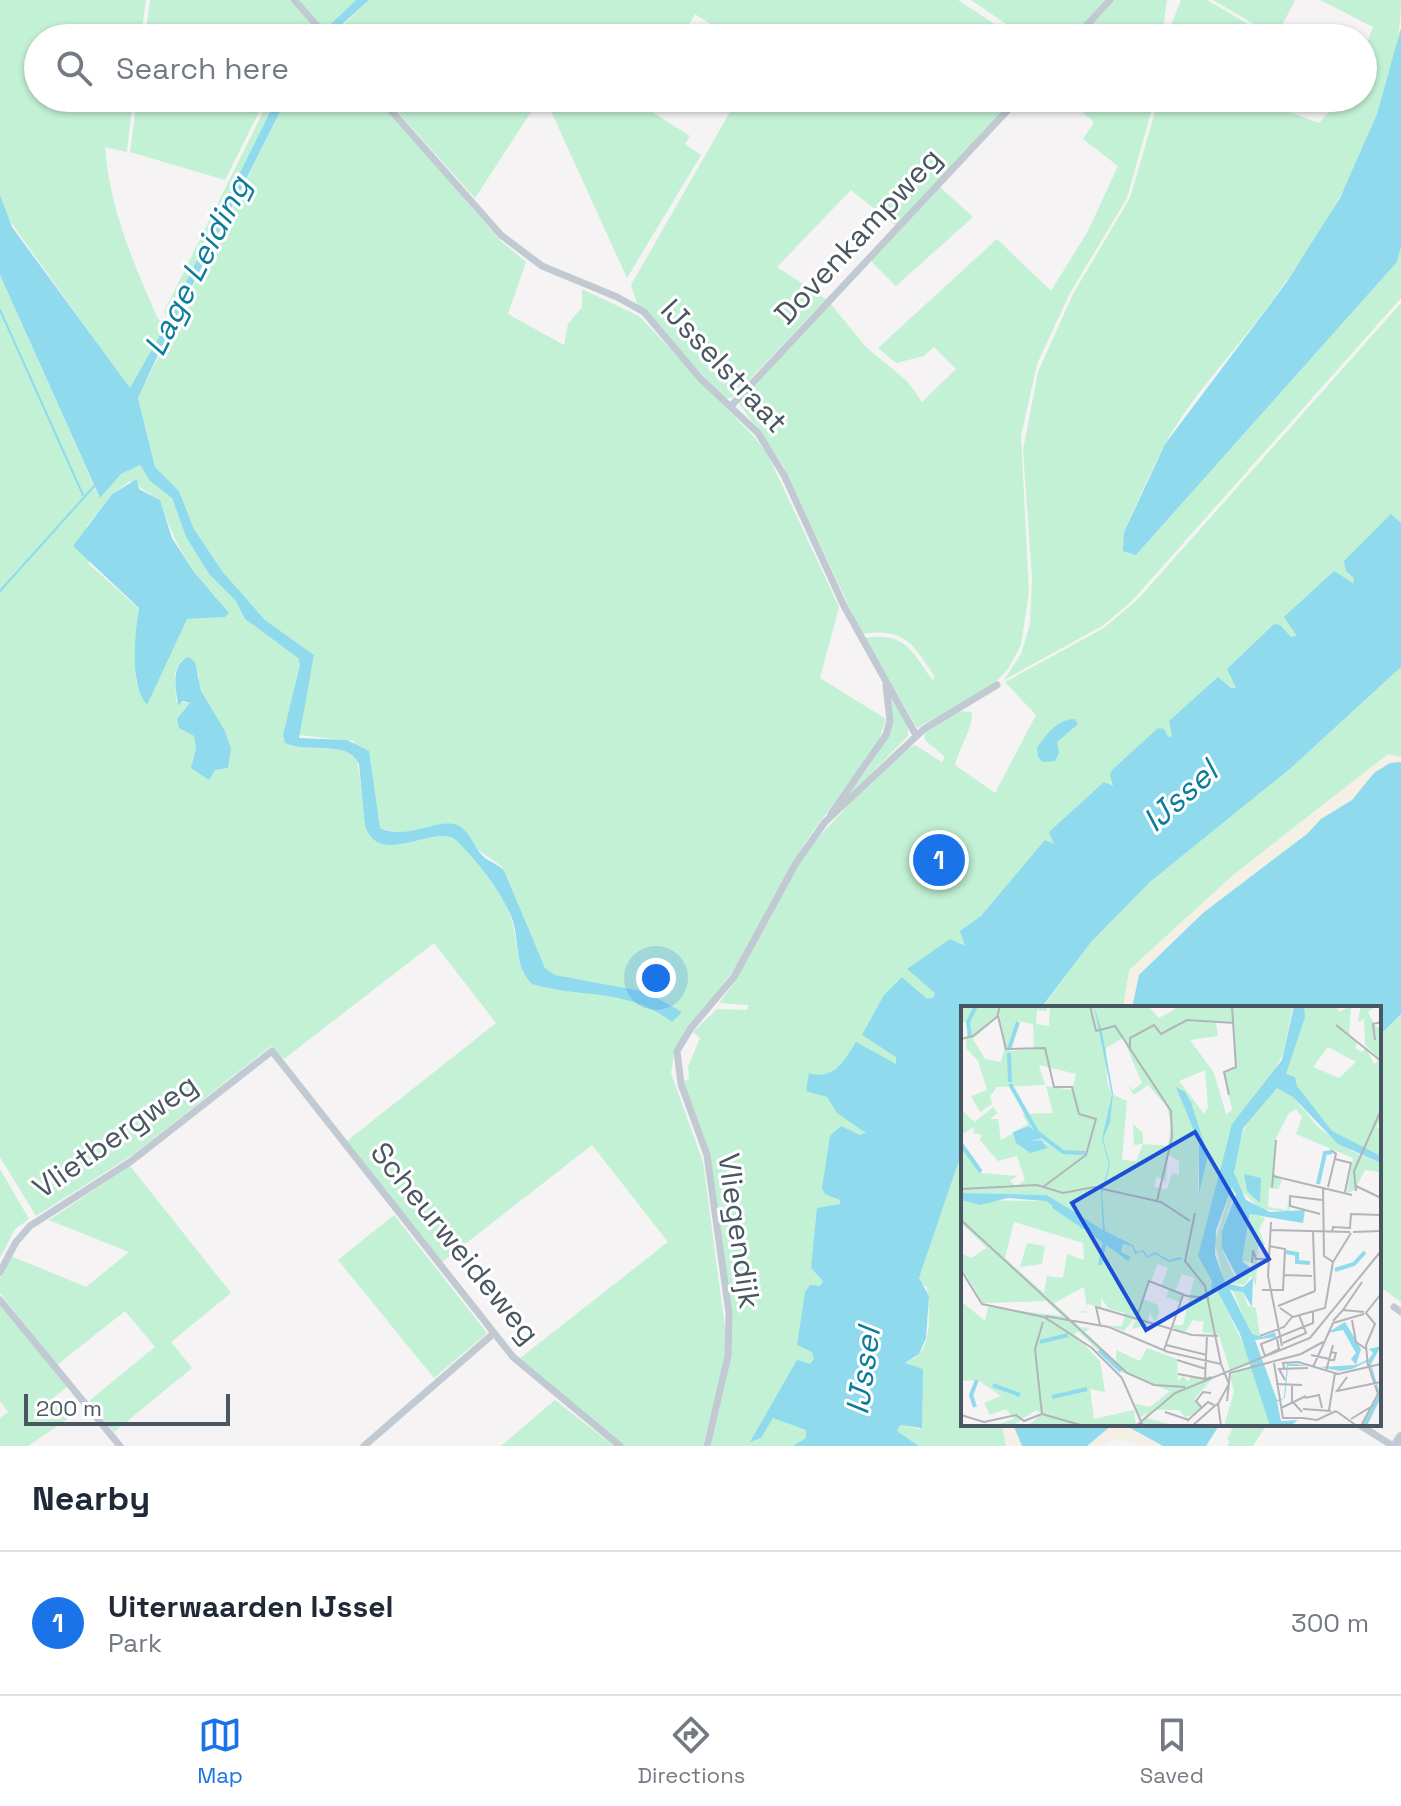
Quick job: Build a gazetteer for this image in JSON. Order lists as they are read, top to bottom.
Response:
{
  "streets": {
    "street": [
      "Dovenkampweg",
      "IJsselstraat",
      "Vlietbergweg",
      "Vliegendijk",
      "Scheurweideweg"
    ]
  },
  "crossings": [
    ["Dovenkampweg", "IJsselstraat"],
    ["IJsselstraat", "Vliegendijk"],
    ["Vlietbergweg", "Scheurweideweg"]
  ],
  "water": ["Lage Leiding", "IJssel"],
  "scale_bar": "200 m",
  "page": {
    "search": "Search here",
    "pins": "1",
    "scale": "200 m",
    "heading": "Nearby",
    "list": [
      {
        "mark": "1",
        "name": "Uiterwaarden IJssel",
        "note": "Park",
        "value": "300 m"
      }
    ],
    "nav": ["Map", "Directions", "Saved"]
  }
}
